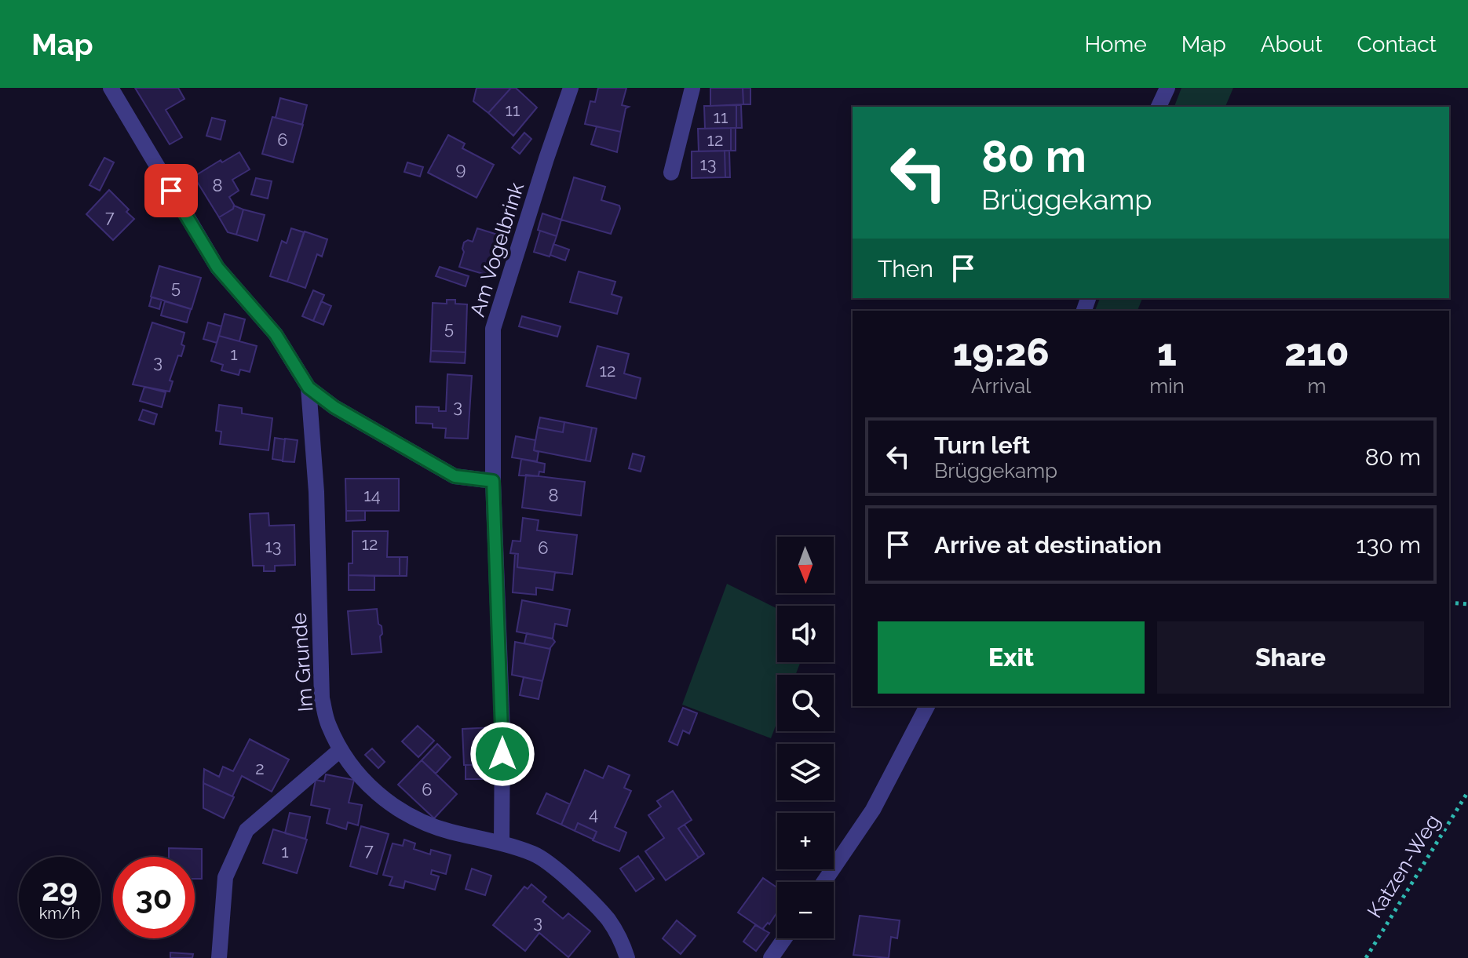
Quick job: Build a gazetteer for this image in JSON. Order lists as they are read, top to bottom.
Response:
{
  "streets": {
    "street": ["Am Vogelbrink", "Im Grunde"],
    "path": ["Katzen-Weg"]
  },
  "crossings": [
    ["Am Vogelbrink", "Im Grunde"]
  ],
  "house_numbers": [
    "11",
    "11",
    "6",
    "12",
    "13",
    "9",
    "8",
    "7",
    "5",
    "5",
    "1",
    "3",
    "12",
    "3",
    "14",
    "8",
    "12",
    "13",
    "6",
    "2",
    "6",
    "4",
    "7",
    "1",
    "3"
  ],
  "north": "bottom",
  "page": {
    "header": "Map",
    "nav": [
      "Home",
      "Map",
      "About",
      "Contact"
    ],
    "turn": ["80 m", "Brüggekamp"],
    "then": "Then",
    "eta": [
      "19:26",
      "Arrival",
      "1",
      "min",
      "210",
      "m"
    ],
    "list": [
      {
        "name": "Turn left",
        "note": "Brüggekamp",
        "value": "80 m"
      },
      {
        "name": "Arrive at destination",
        "value": "130 m"
      }
    ],
    "map_buttons": ["+", "−"],
    "buttons": ["Exit", "Share"],
    "speed": "29 km/h",
    "limit": "30"
  }
}
